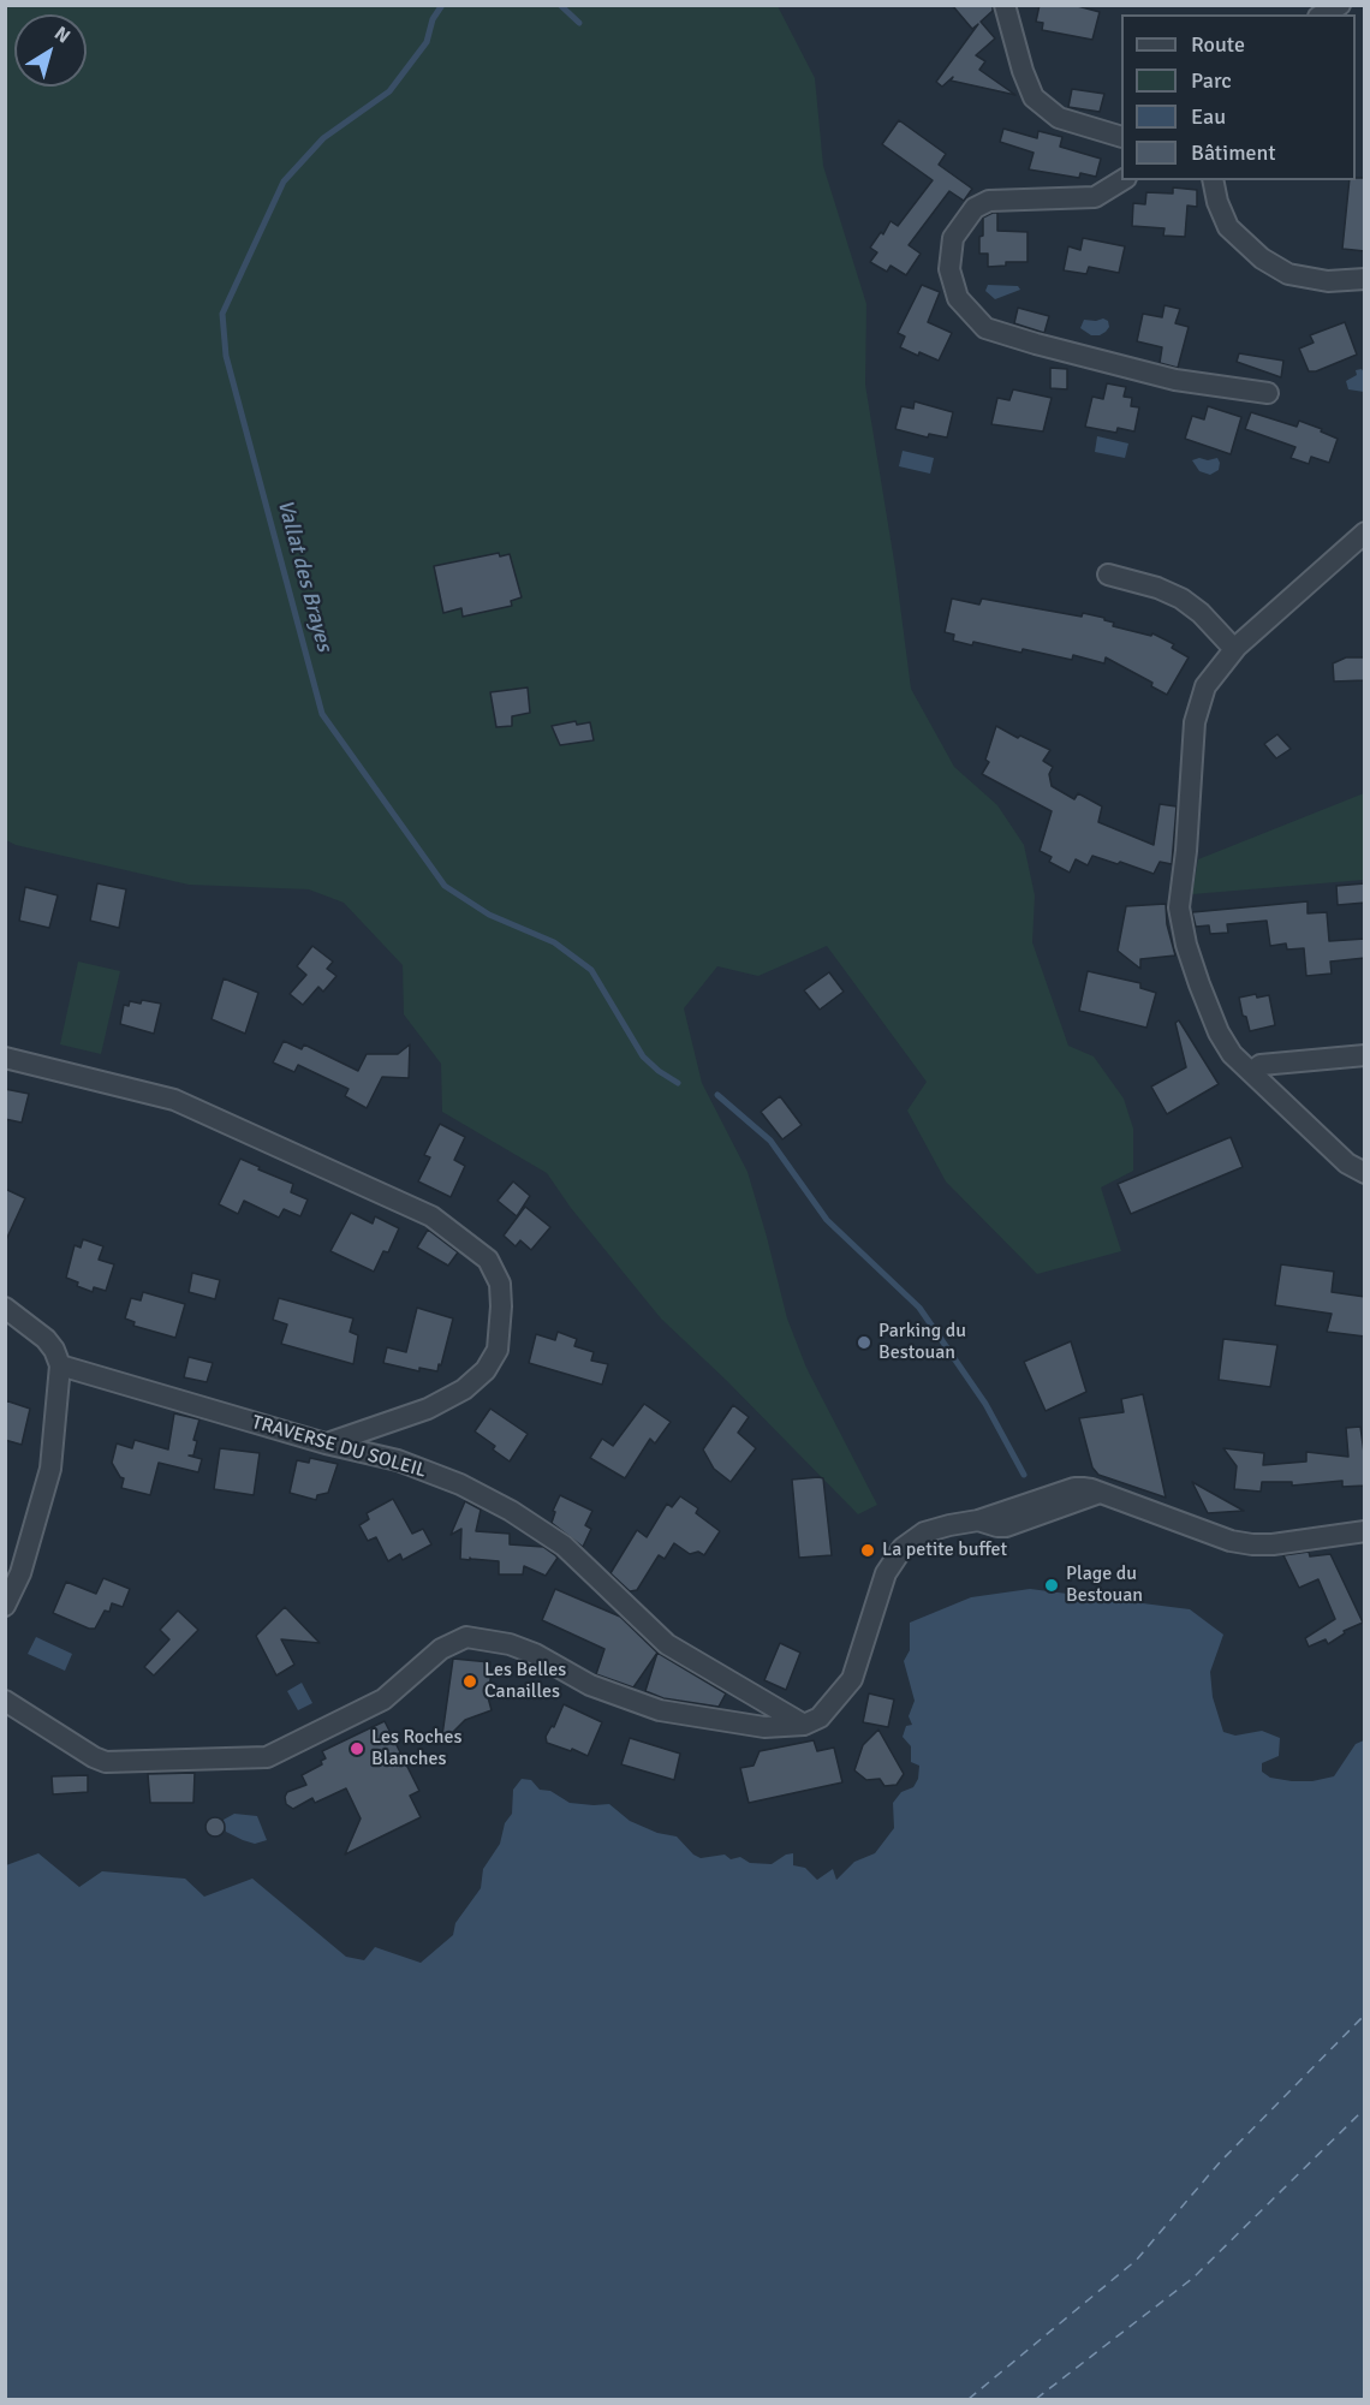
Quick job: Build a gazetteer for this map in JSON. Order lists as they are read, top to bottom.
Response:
{
  "streets": {
    "street": ["TRAVERSE DU SOLEIL"]
  },
  "water": ["Vallat des Brayes"],
  "places": [
    "Parking du Bestouan",
    "La petite buffet",
    "Plage du Bestouan",
    "Les Belles Canailles",
    "Les Roches Blanches"
  ],
  "legend": [
    "Route",
    "Parc",
    "Eau",
    "Bâtiment"
  ],
  "north": "top right"
}
